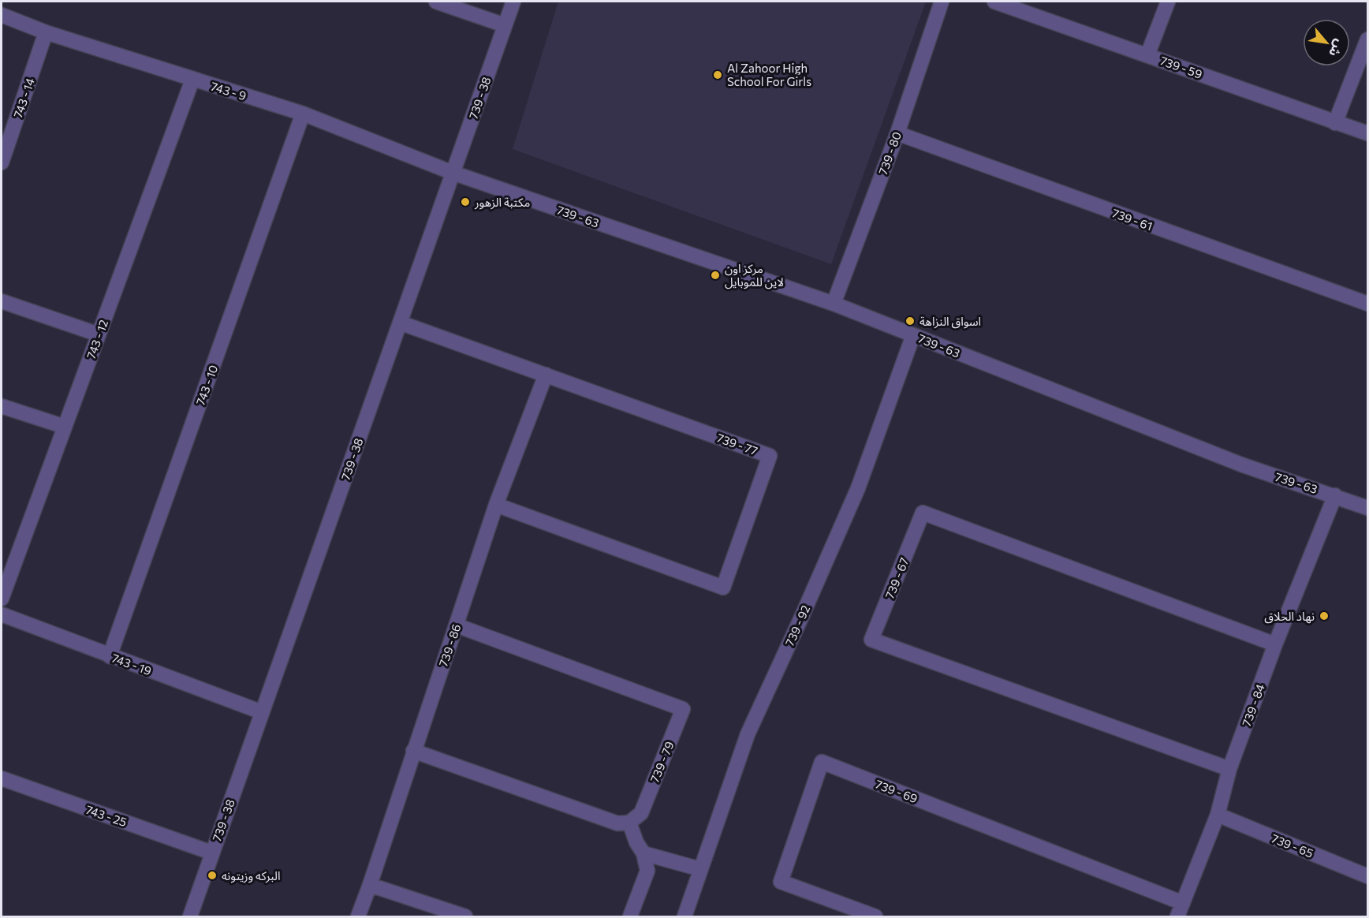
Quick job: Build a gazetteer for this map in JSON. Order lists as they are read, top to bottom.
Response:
{
  "streets": {
    "street": [
      "739 - 59",
      "743 - 9",
      "743 - 14",
      "739 - 38",
      "739 - 80",
      "739 - 63",
      "739 - 61",
      "743 - 12",
      "743 - 10",
      "739 - 77",
      "739 - 67",
      "739 - 92",
      "739 - 86",
      "743 - 19",
      "739 - 84",
      "739 - 79",
      "739 - 69",
      "743 - 25",
      "739 - 65"
    ]
  },
  "crossings": [
    ["743 - 9", "743 - 14"],
    ["743 - 9", "739 - 38"],
    ["743 - 9", "739 - 63"],
    ["743 - 9", "743 - 12"],
    ["743 - 9", "743 - 10"],
    ["739 - 38", "739 - 63"],
    ["739 - 38", "739 - 77"],
    ["739 - 38", "743 - 19"],
    ["739 - 38", "743 - 25"],
    ["739 - 80", "739 - 63"],
    ["739 - 80", "739 - 61"],
    ["739 - 63", "739 - 92"],
    ["739 - 63", "739 - 84"],
    ["743 - 10", "743 - 19"],
    ["739 - 77", "739 - 86"],
    ["739 - 67", "739 - 84"],
    ["739 - 86", "739 - 79"],
    ["739 - 84", "739 - 69"],
    ["739 - 84", "739 - 65"]
  ],
  "places": [
    "Al Zahoor High School For Girls",
    "مكتبة الزهور",
    "مركز اون لاين للموبايل",
    "اسواق النزاهة",
    "نهاد الحلاق",
    "البركه وزيتونه"
  ],
  "north": "bottom right"
}
